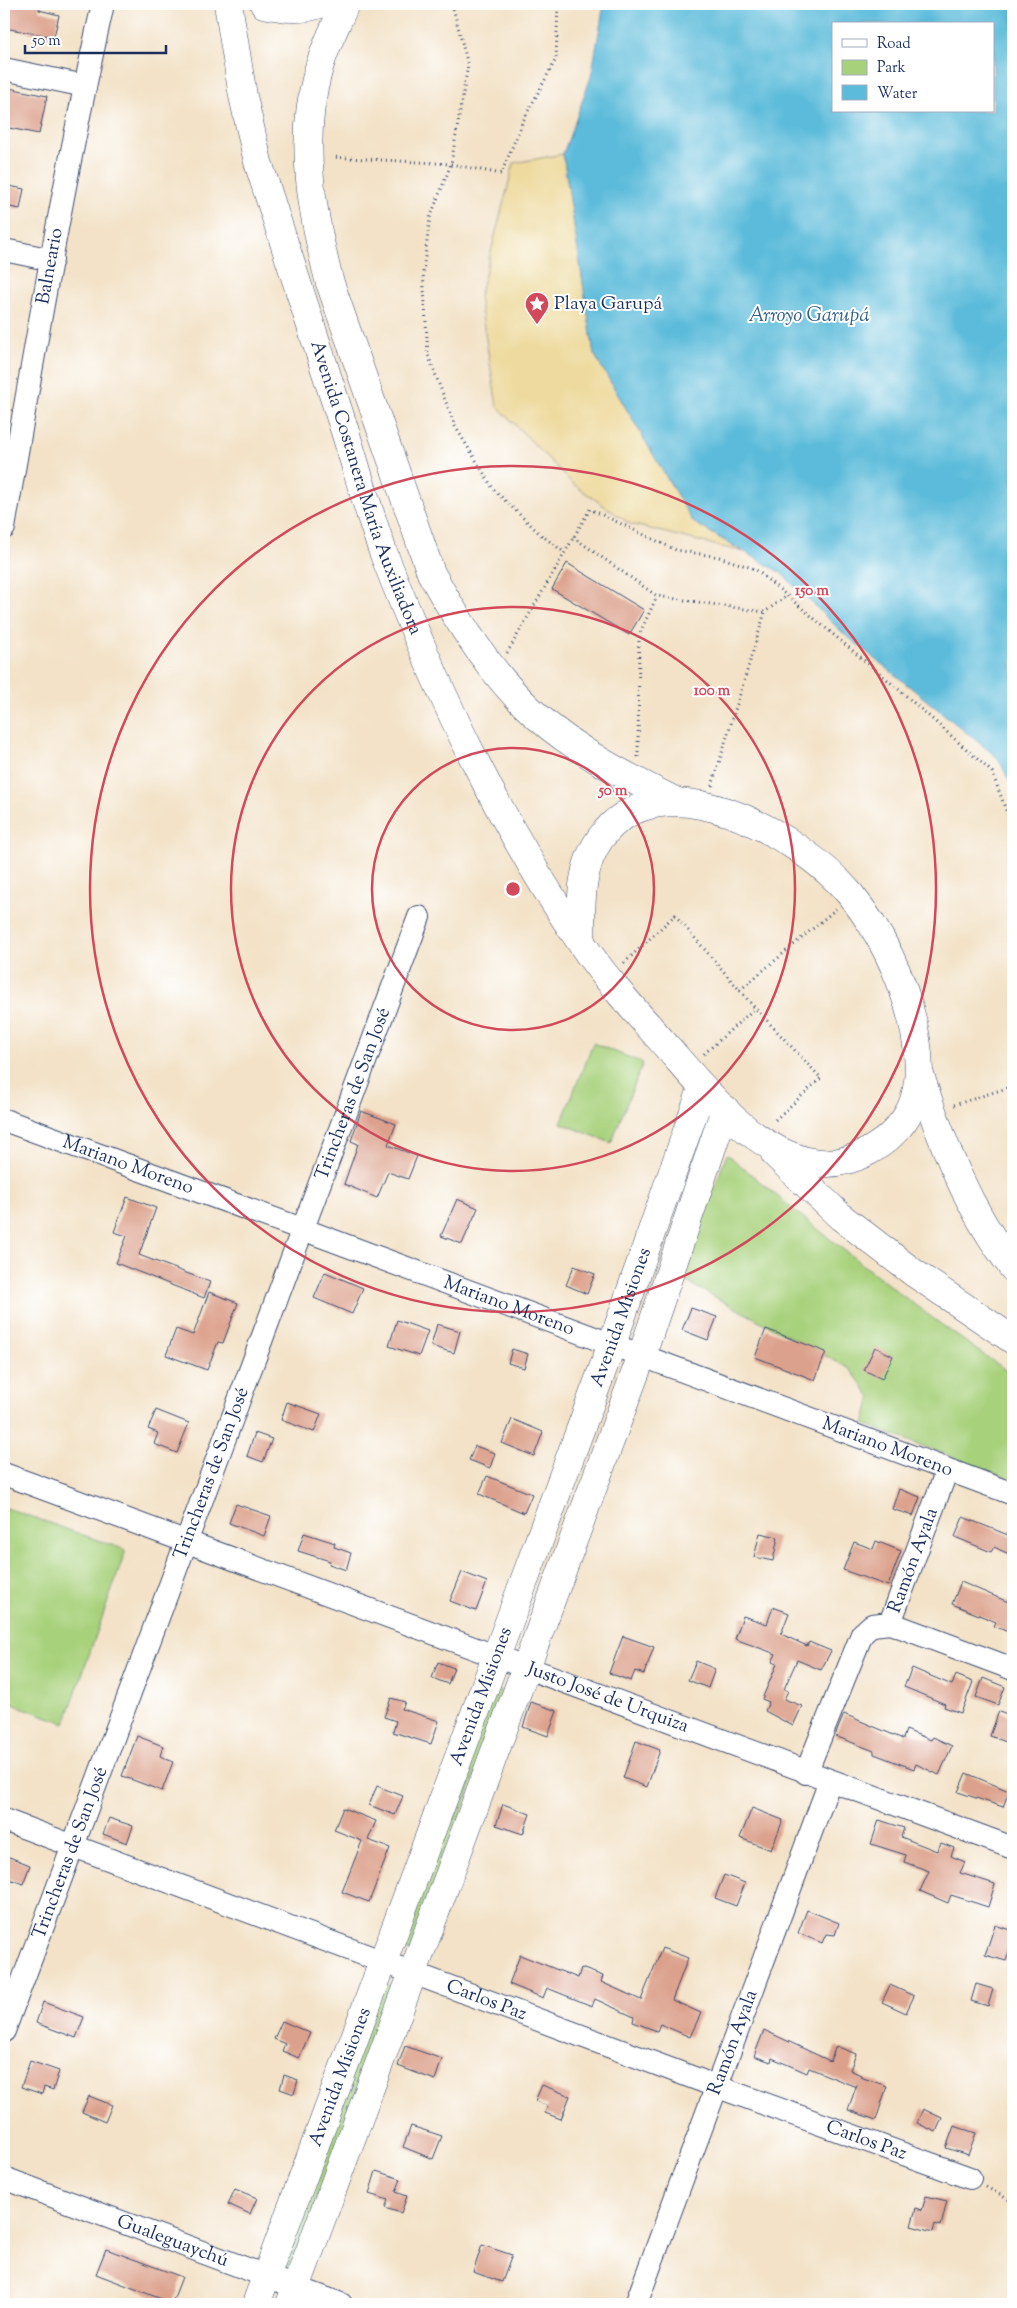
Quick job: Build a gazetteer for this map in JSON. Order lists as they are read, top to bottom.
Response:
{
  "streets": {
    "main road": ["Avenida Costanera María Auxiliadora", "Avenida Misiones"],
    "street": [
      "Balneario",
      "Trincheras de San José",
      "Mariano Moreno",
      "Ramón Ayala",
      "Justo José de Urquiza",
      "Carlos Paz",
      "Gualeguaychú"
    ]
  },
  "crossings": [
    ["Avenida Costanera María Auxiliadora", "Avenida Misiones"],
    ["Trincheras de San José", "Mariano Moreno"],
    ["Trincheras de San José", "Justo José de Urquiza"],
    ["Trincheras de San José", "Carlos Paz"],
    ["Mariano Moreno", "Avenida Misiones"],
    ["Mariano Moreno", "Ramón Ayala"],
    ["Avenida Misiones", "Justo José de Urquiza"],
    ["Avenida Misiones", "Carlos Paz"],
    ["Avenida Misiones", "Gualeguaychú"],
    ["Ramón Ayala", "Justo José de Urquiza"],
    ["Ramón Ayala", "Carlos Paz"]
  ],
  "water": ["Arroyo Garupá"],
  "places": {
    "place": ["Playa Garupá"]
  },
  "legend": ["Road", "Park", "Water"],
  "scale_bar": "50 m",
  "rings": ["150 m", "100 m", "50 m"]
}
